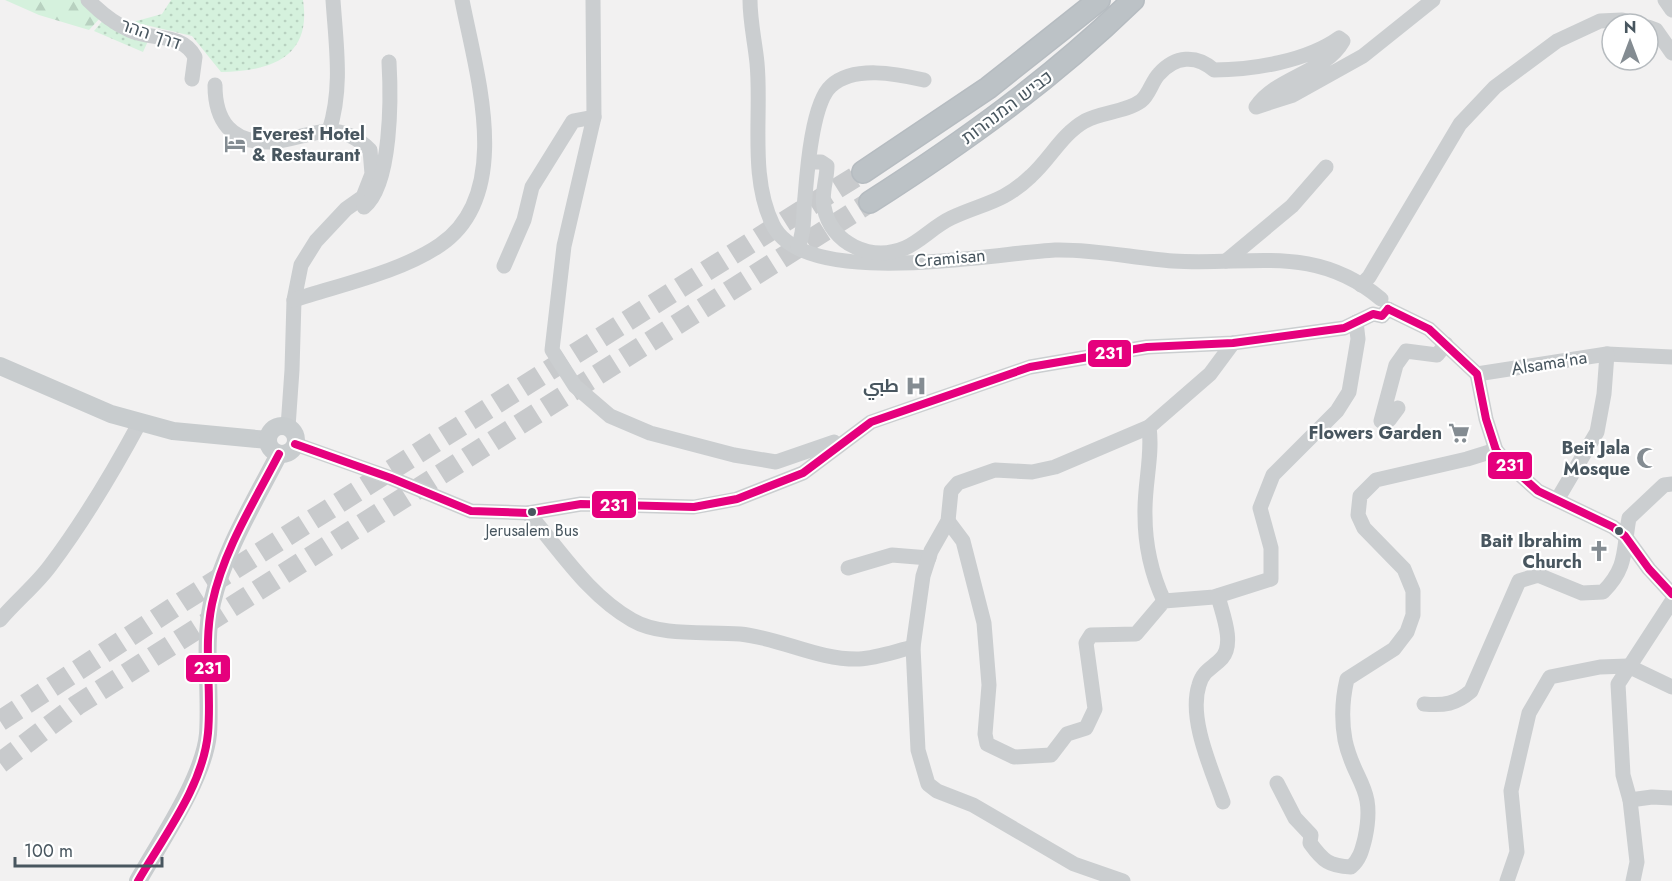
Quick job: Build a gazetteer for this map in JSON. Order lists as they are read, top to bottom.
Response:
{
  "streets": {
    "highway": ["כביש המנהרות"],
    "street": ["דרך ההר", "Cramisan", "Alsama'na"]
  },
  "places": {
    "hotel": ["Everest Hotel & Restaurant"],
    "hospital": ["طبي"],
    "supermarket": ["Flowers Garden"],
    "mosque": ["Beit Jala Mosque"],
    "other": ["Jerusalem Bus"],
    "church": ["Bait Ibrahim Church"]
  },
  "lines": ["transit line 231"],
  "scale_bar": "100 m",
  "north": "top"
}
